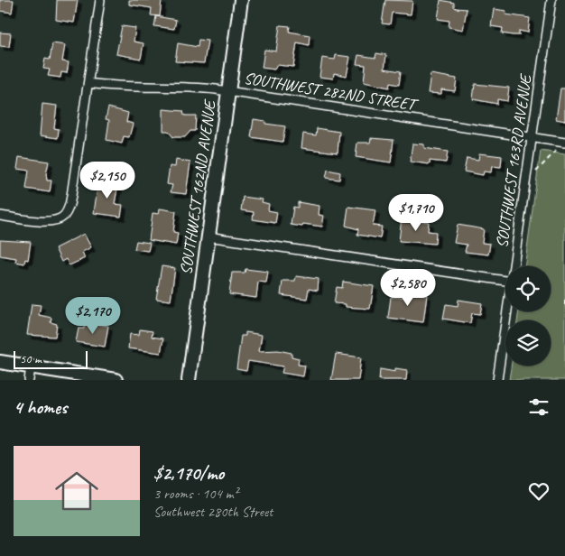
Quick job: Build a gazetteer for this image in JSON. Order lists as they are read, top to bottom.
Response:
{
  "streets": {
    "street": ["SOUTHWEST 282ND STREET", "SOUTHWEST 163RD AVENUE", "SOUTHWEST 162ND AVENUE"]
  },
  "crossings": [
    ["SOUTHWEST 282ND STREET", "SOUTHWEST 163RD AVENUE"],
    ["SOUTHWEST 282ND STREET", "SOUTHWEST 162ND AVENUE"]
  ],
  "scale_bar": "50 m",
  "page": {
    "price": [
      "$2,150",
      "$1,710",
      "$2,580",
      "$2,170"
    ],
    "scale": "50 m",
    "heading": "4 homes",
    "list": [
      {
        "name": "$2,170/mo",
        "note": "3 rooms · 104 m² · Southwest 280th Street"
      }
    ]
  }
}
